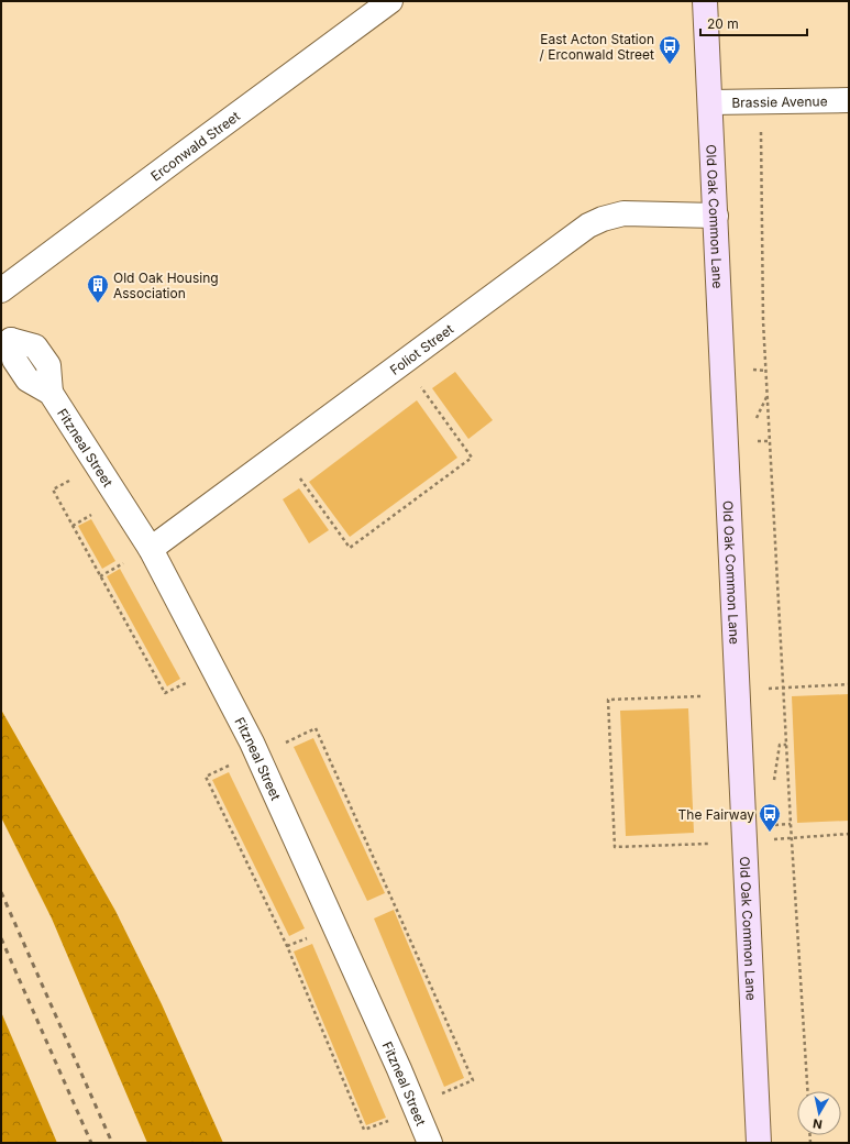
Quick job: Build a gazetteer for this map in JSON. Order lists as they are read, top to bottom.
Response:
{
  "streets": {
    "street": [
      "Brassie Avenue",
      "Erconwald Street",
      "Old Oak Common Lane",
      "Foliot Street",
      "Fitzneal Street"
    ]
  },
  "crossings": [
    ["Brassie Avenue", "Old Oak Common Lane"],
    ["Old Oak Common Lane", "Foliot Street"],
    ["Foliot Street", "Fitzneal Street"]
  ],
  "places": {
    "bus stop": ["East Acton Station / Erconwald Street", "The Fairway"],
    "building": ["Old Oak Housing Association"]
  },
  "scale_bar": "20 m",
  "north": "bottom"
}
